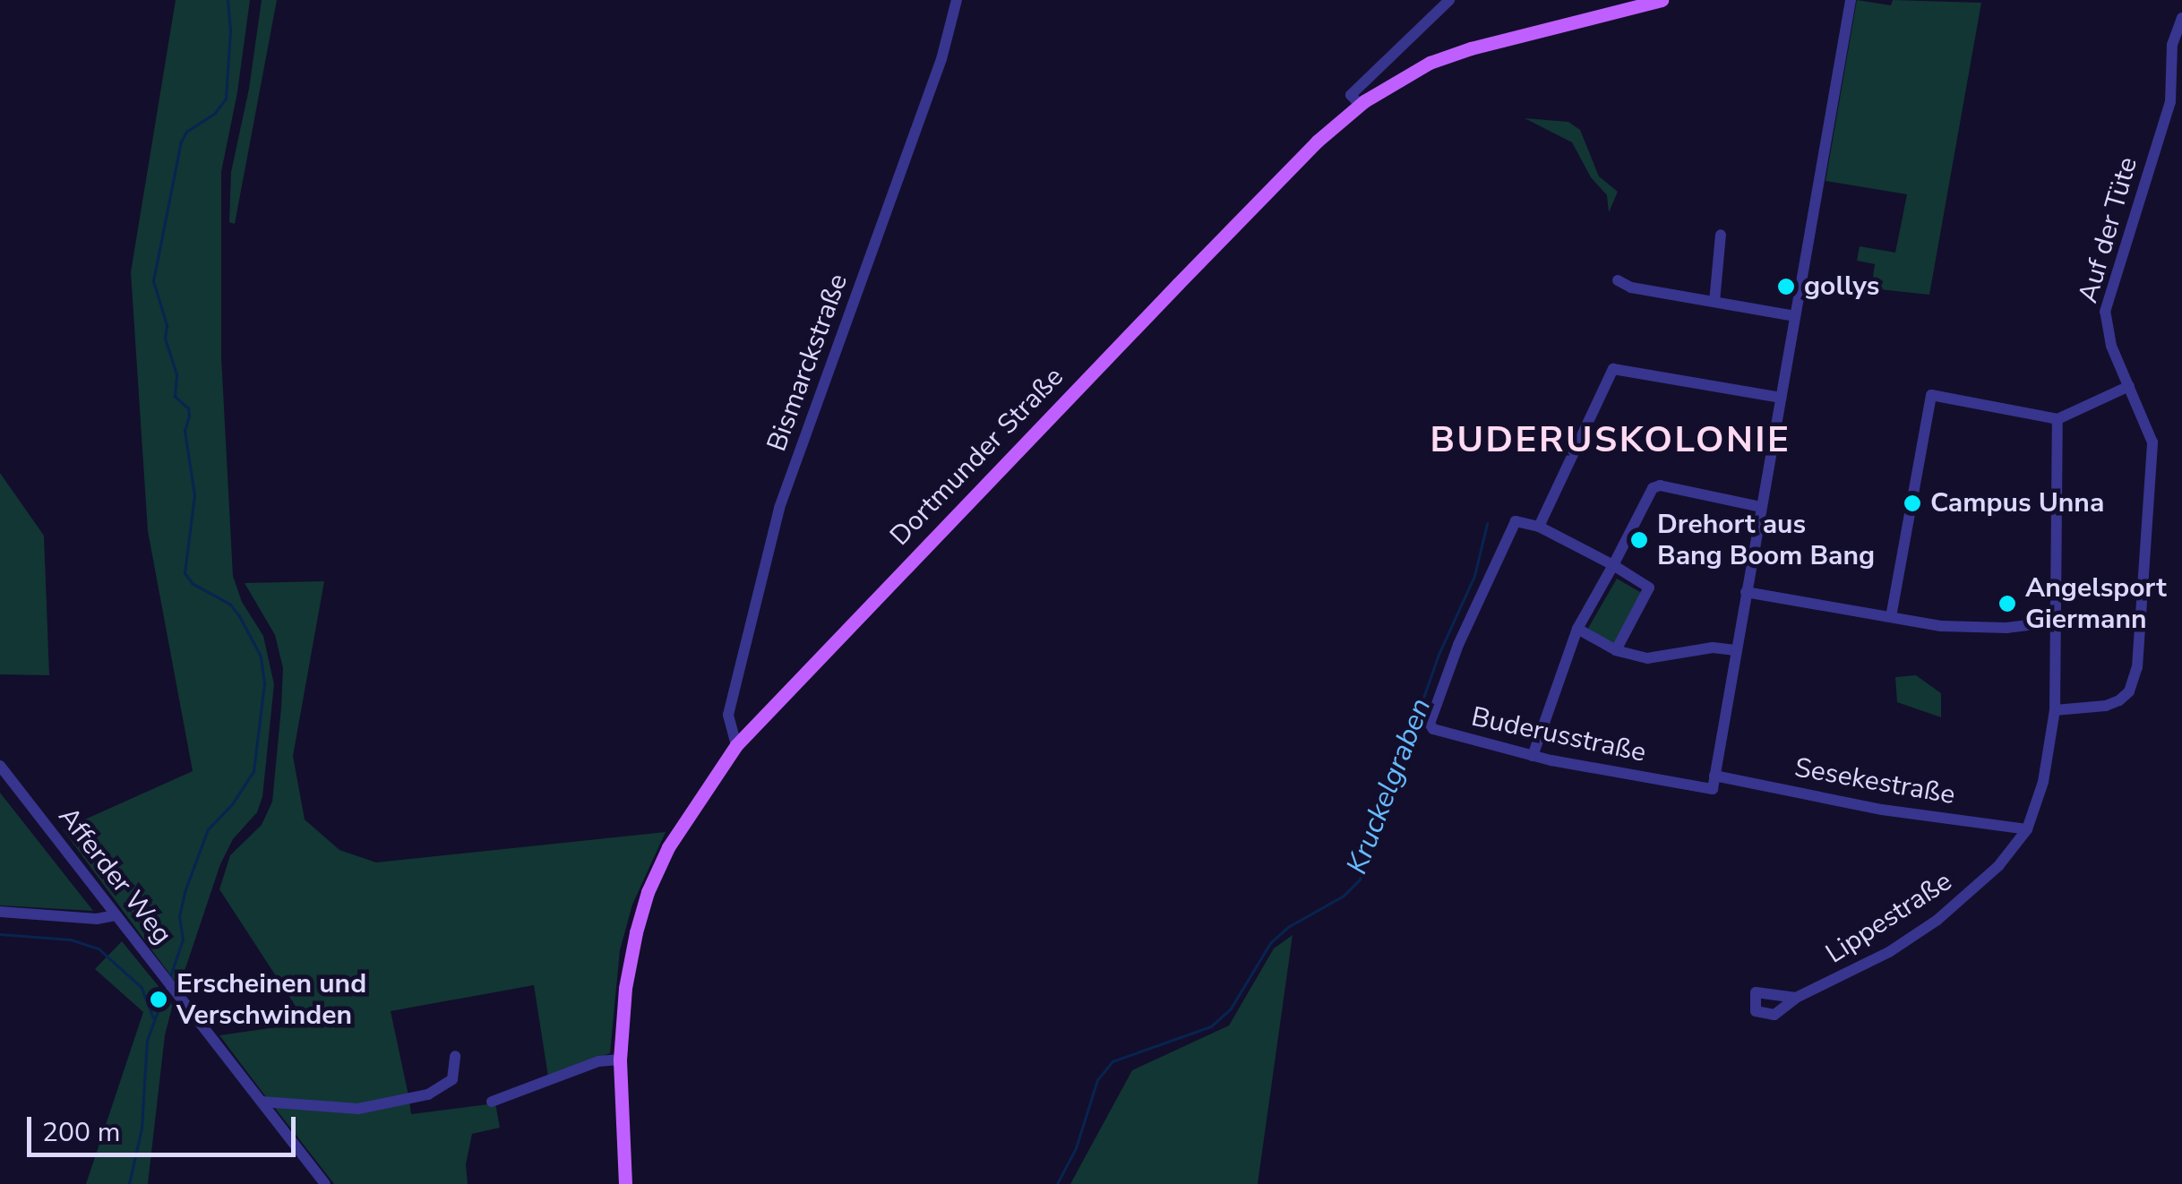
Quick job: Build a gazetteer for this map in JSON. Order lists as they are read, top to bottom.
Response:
{
  "streets": {
    "main road": ["Dortmunder Straße"],
    "street": [
      "Auf der Tüte",
      "Bismarckstraße",
      "Buderusstraße",
      "Sesekestraße",
      "Afferder Weg",
      "Lippestraße"
    ]
  },
  "crossings": [
    ["Auf der Tüte", "Lippestraße"],
    ["Bismarckstraße", "Dortmunder Straße"],
    ["Buderusstraße", "Sesekestraße"],
    ["Sesekestraße", "Lippestraße"]
  ],
  "districts": ["BUDERUSKOLONIE"],
  "water": ["Kruckelgraben"],
  "places": [
    "gollys",
    "Campus Unna",
    "Drehort aus Bang Boom Bang",
    "Angelsport Giermann",
    "Erscheinen und Verschwinden"
  ],
  "scale_bar": "200 m"
}
